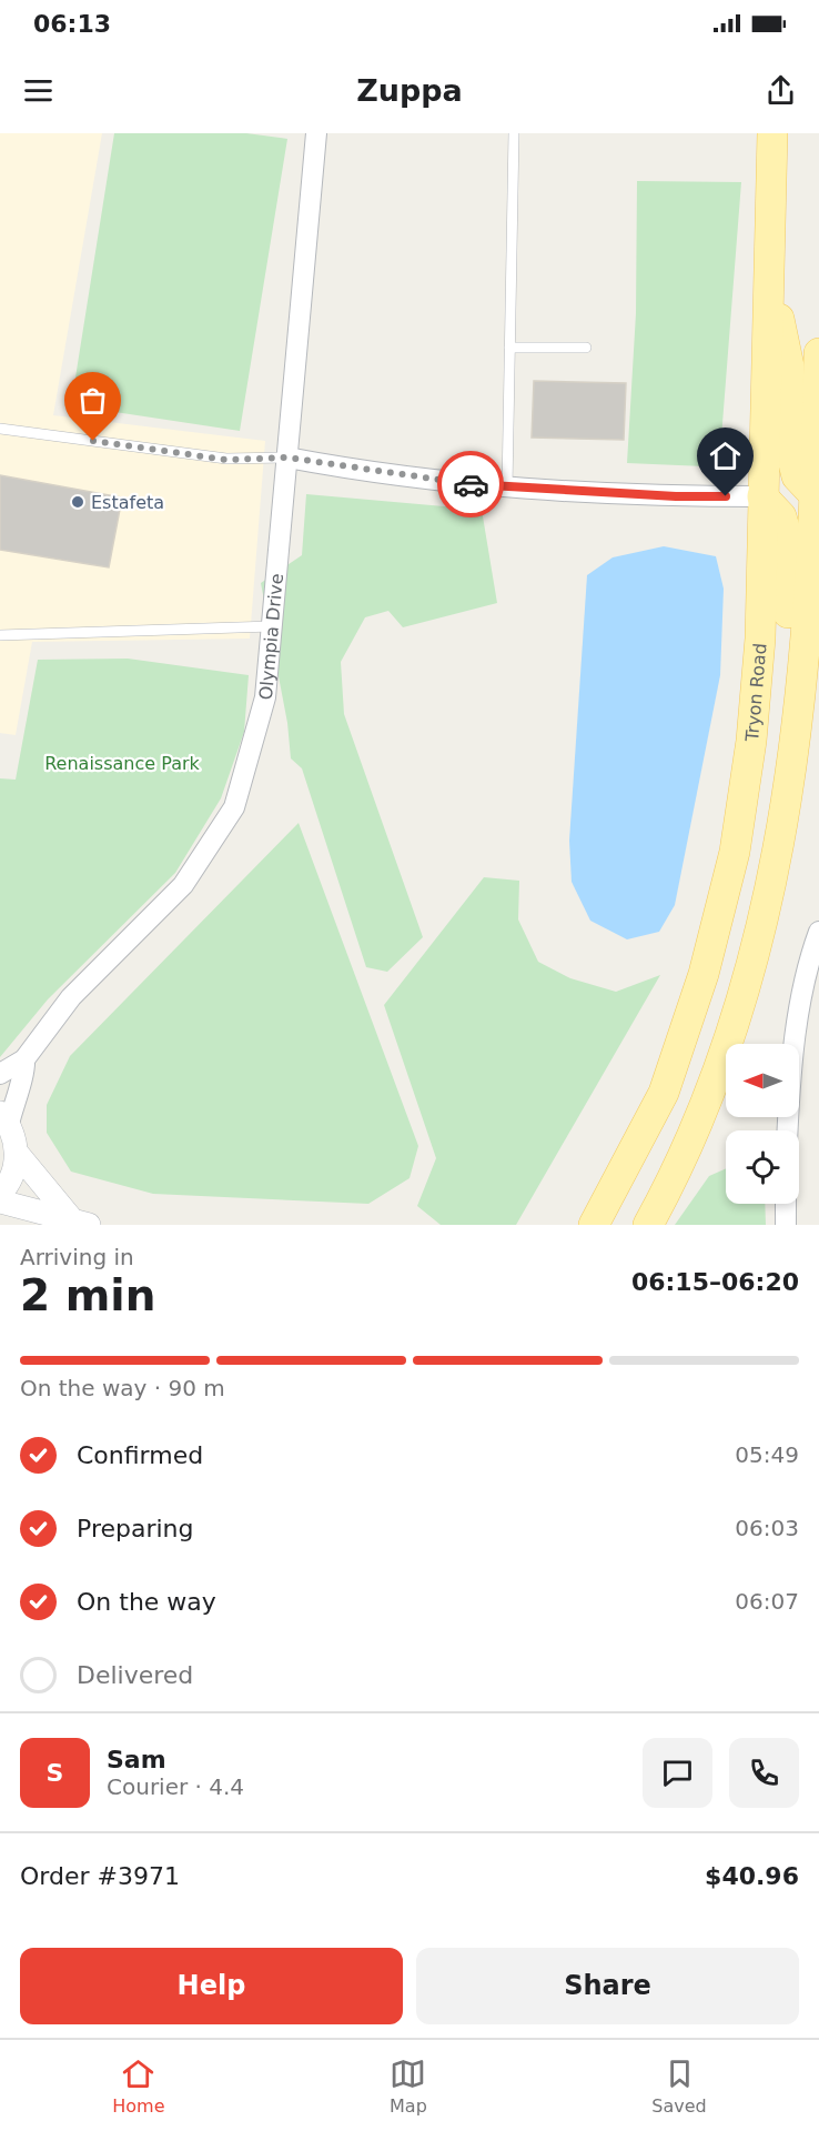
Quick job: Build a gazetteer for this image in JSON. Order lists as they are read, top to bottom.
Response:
{
  "streets": {
    "main road": ["Tryon Road"],
    "street": ["Olympia Drive"]
  },
  "parks": ["Renaissance Park"],
  "places": ["Estafeta"],
  "north": "left",
  "page": {
    "status": "06:13",
    "header": "Zuppa",
    "heading": ["2 min", "Arriving in", "06:15–06:20"],
    "panel": [
      "Sam",
      "Courier · 4.4",
      "Order #3971",
      "$40.96"
    ],
    "bar": "On the way · 90 m",
    "list": [
      ["Confirmed", "05:49"],
      ["Preparing", "06:03"],
      ["On the way", "06:07"],
      "Delivered"
    ],
    "round": "S",
    "buttons": ["Help", "Share"],
    "tabs": ["Home", "Map", "Saved"]
  }
}
